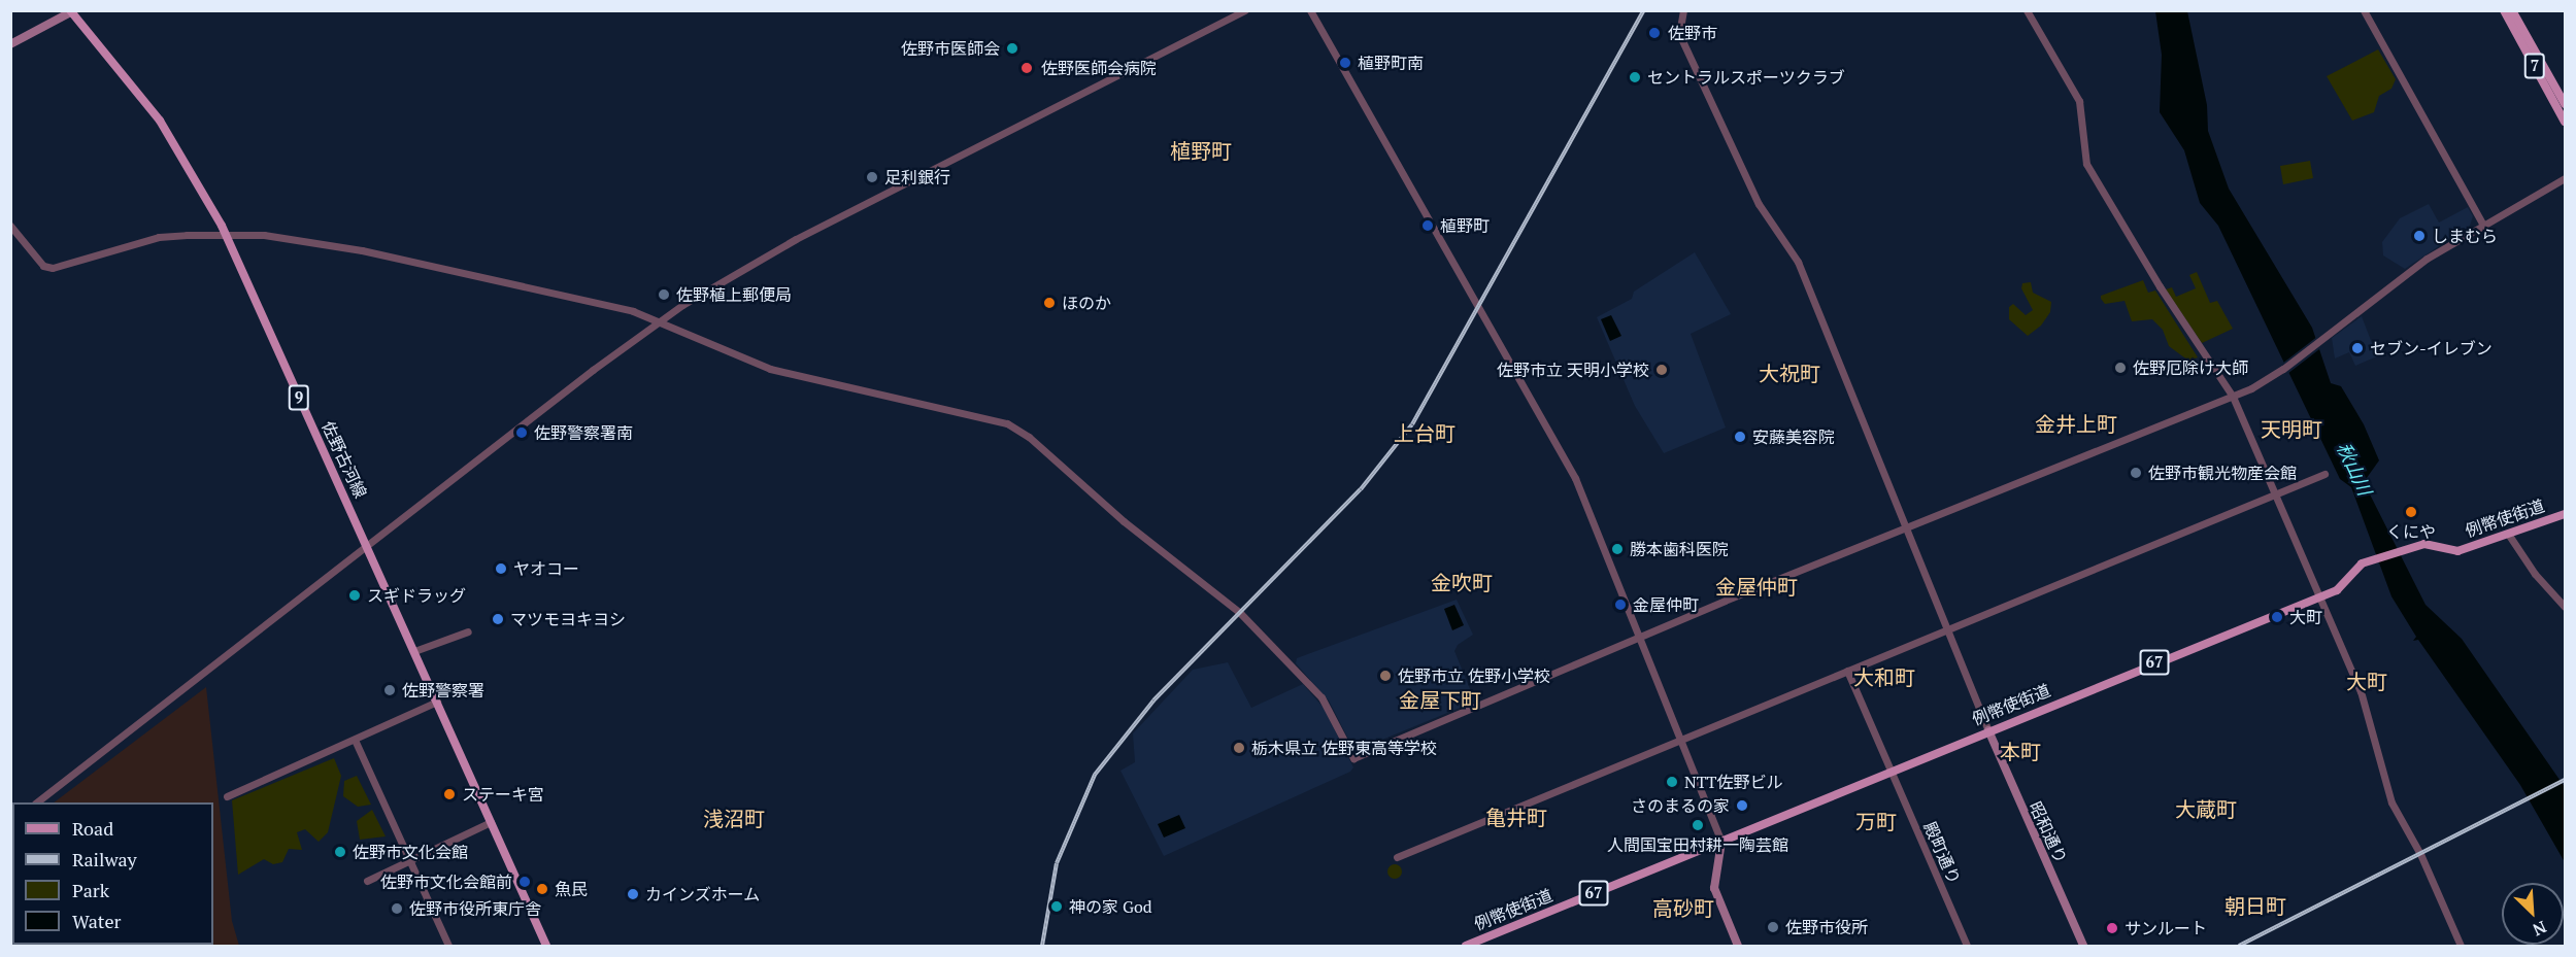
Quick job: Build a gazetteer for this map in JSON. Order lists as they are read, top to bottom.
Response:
{
  "streets": {
    "main road": [
      "7",
      "9",
      "佐野古河線",
      "例幣使街道",
      "67",
      "昭和通り"
    ],
    "street": ["殿町通り"]
  },
  "crossings": [
    ["例幣使街道", "昭和通り"],
    ["例幣使街道", "殿町通り"]
  ],
  "districts": [
    "植野町",
    "大祝町",
    "金井上町",
    "天明町",
    "上台町",
    "金吹町",
    "金屋仲町",
    "大和町",
    "大町",
    "金屋下町",
    "本町",
    "大蔵町",
    "亀井町",
    "浅沼町",
    "万町",
    "朝日町",
    "高砂町"
  ],
  "water": ["秋山川"],
  "places": [
    "佐野市",
    "佐野市医師会",
    "植野町南",
    "佐野医師会病院",
    "セントラルスポーツクラブ",
    "足利銀行",
    "植野町",
    "しまむら",
    "佐野植上郵便局",
    "ほのか",
    "セブン-イレブン",
    "佐野厄除け大師",
    "佐野市立 天明小学校",
    "佐野警察署南",
    "安藤美容院",
    "佐野市観光物産会館",
    "くにや",
    "勝本歯科医院",
    "ヤオコー",
    "スギドラッグ",
    "金屋仲町",
    "大町",
    "マツモヨキヨシ",
    "佐野市立 佐野小学校",
    "佐野警察署",
    "栃木県立 佐野東高等学校",
    "NTT佐野ビル",
    "ステーキ宮",
    "さのまるの家",
    "人間国宝田村耕一陶芸館",
    "佐野市文化会館",
    "佐野市文化会館前",
    "魚民",
    "カインズホーム",
    "神の家 God",
    "佐野市役所東庁舎",
    "佐野市役所",
    "サンルート"
  ],
  "legend": [
    "Road",
    "Railway",
    "Park",
    "Water"
  ],
  "north": "bottom right"
}
